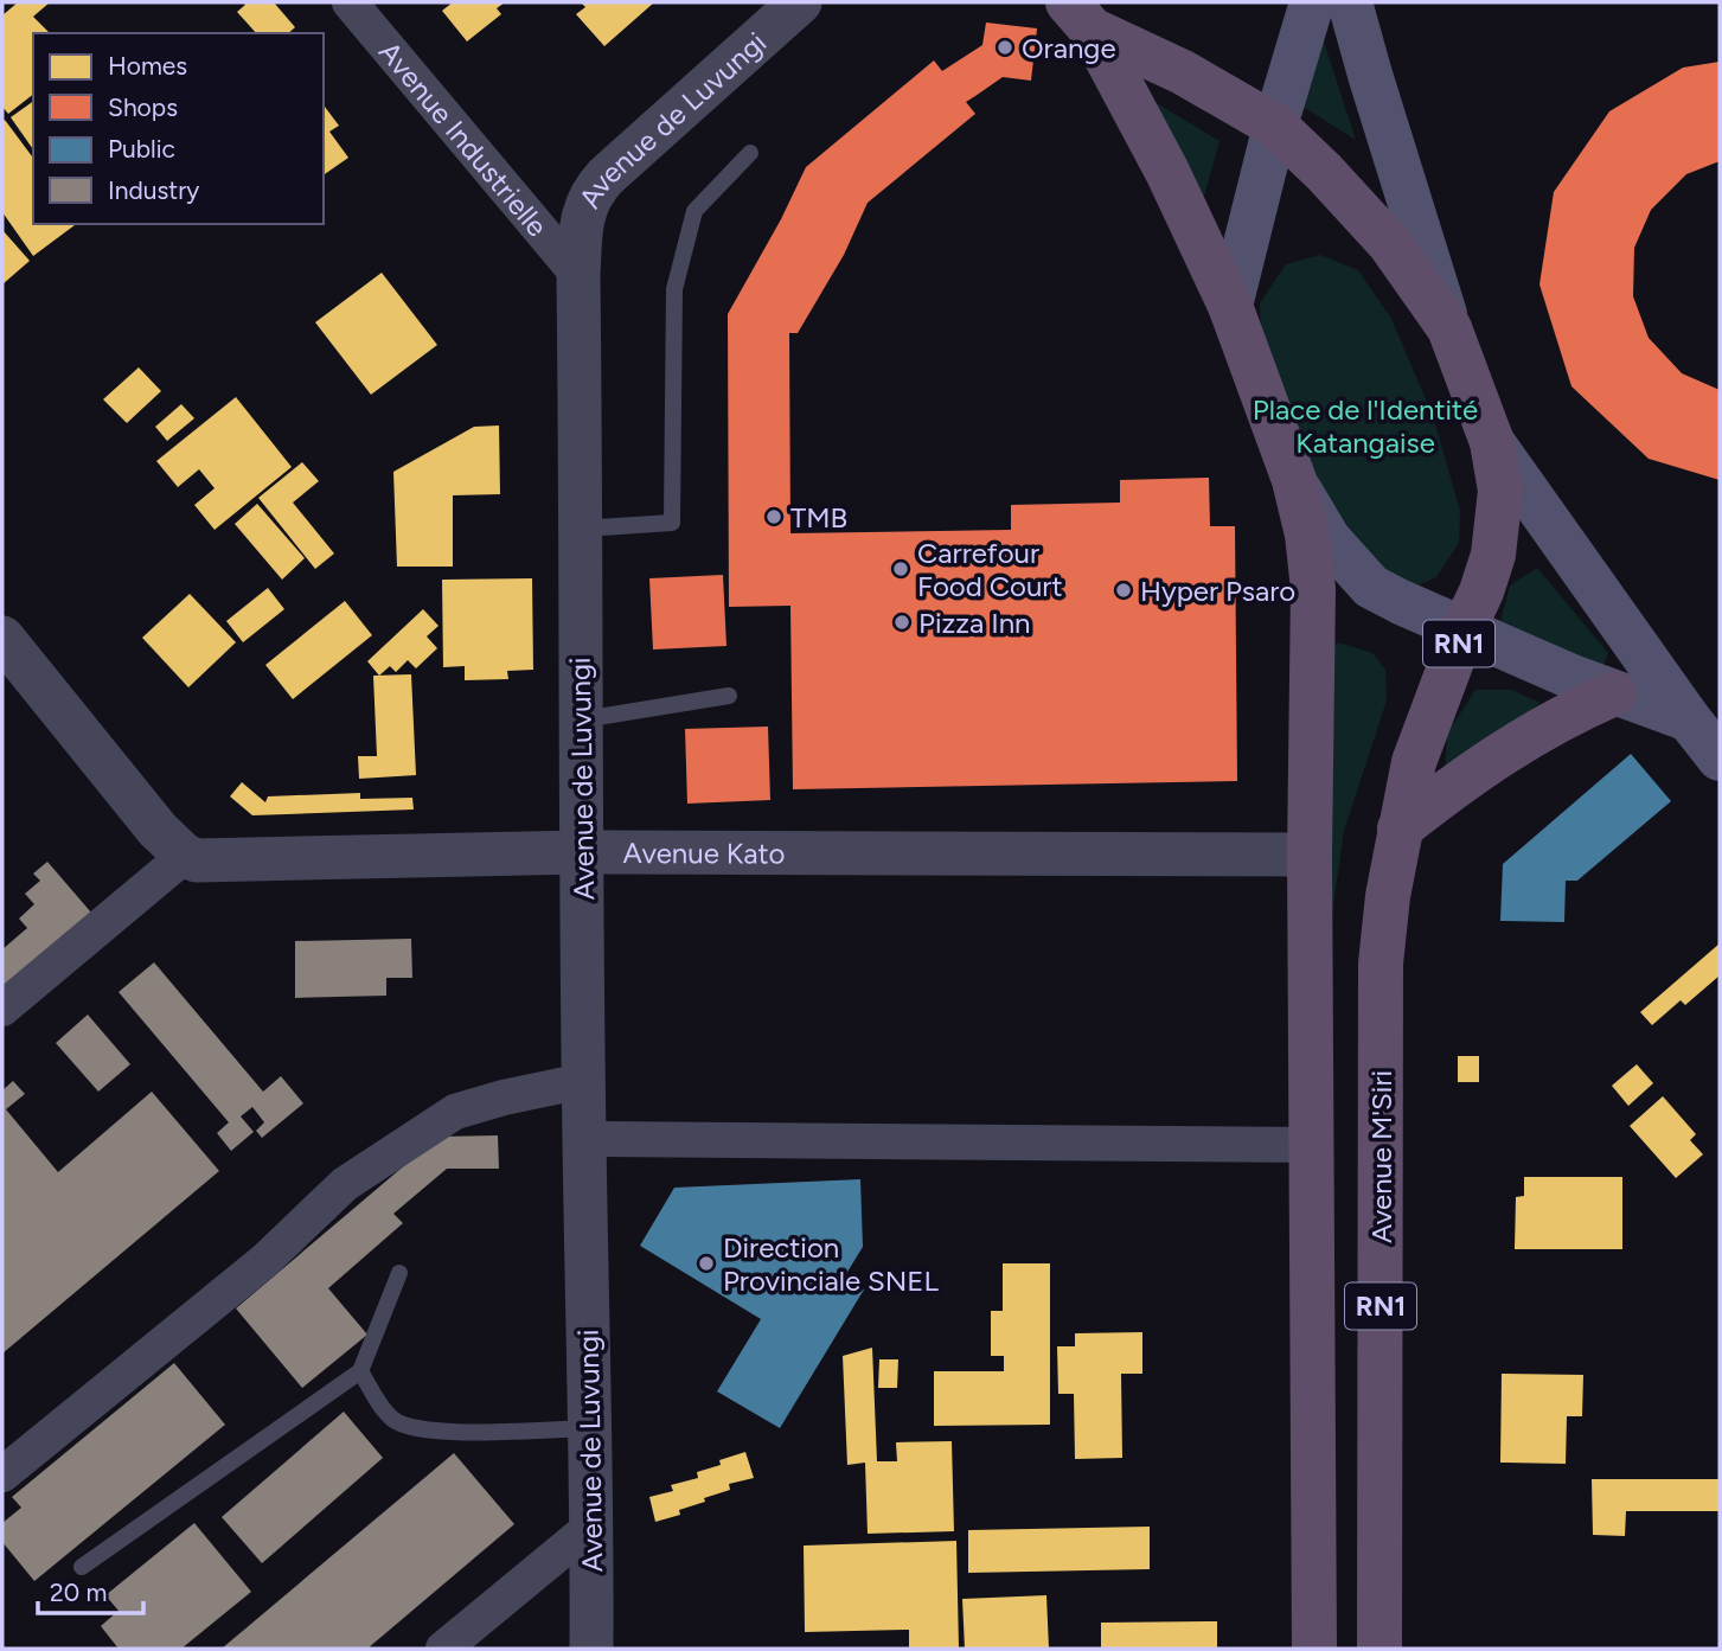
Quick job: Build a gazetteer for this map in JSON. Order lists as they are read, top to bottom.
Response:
{
  "streets": {
    "highway": ["RN1", "Avenue M'Siri"],
    "street": ["Avenue de Luvungi", "Avenue Industrielle", "Avenue Kato"]
  },
  "crossings": [
    ["Avenue de Luvungi", "Avenue Industrielle"],
    ["Avenue de Luvungi", "Avenue Kato"],
    ["RN1", "Avenue Kato"],
    ["RN1", "Avenue M'Siri"]
  ],
  "parks": ["Place de l'Identité Katangaise"],
  "places": [
    "Orange",
    "TMB",
    "Carrefour Food Court",
    "Hyper Psaro",
    "Pizza Inn",
    "Direction Provinciale SNEL"
  ],
  "legend": [
    "Homes",
    "Shops",
    "Public",
    "Industry"
  ],
  "scale_bar": "20 m"
}
